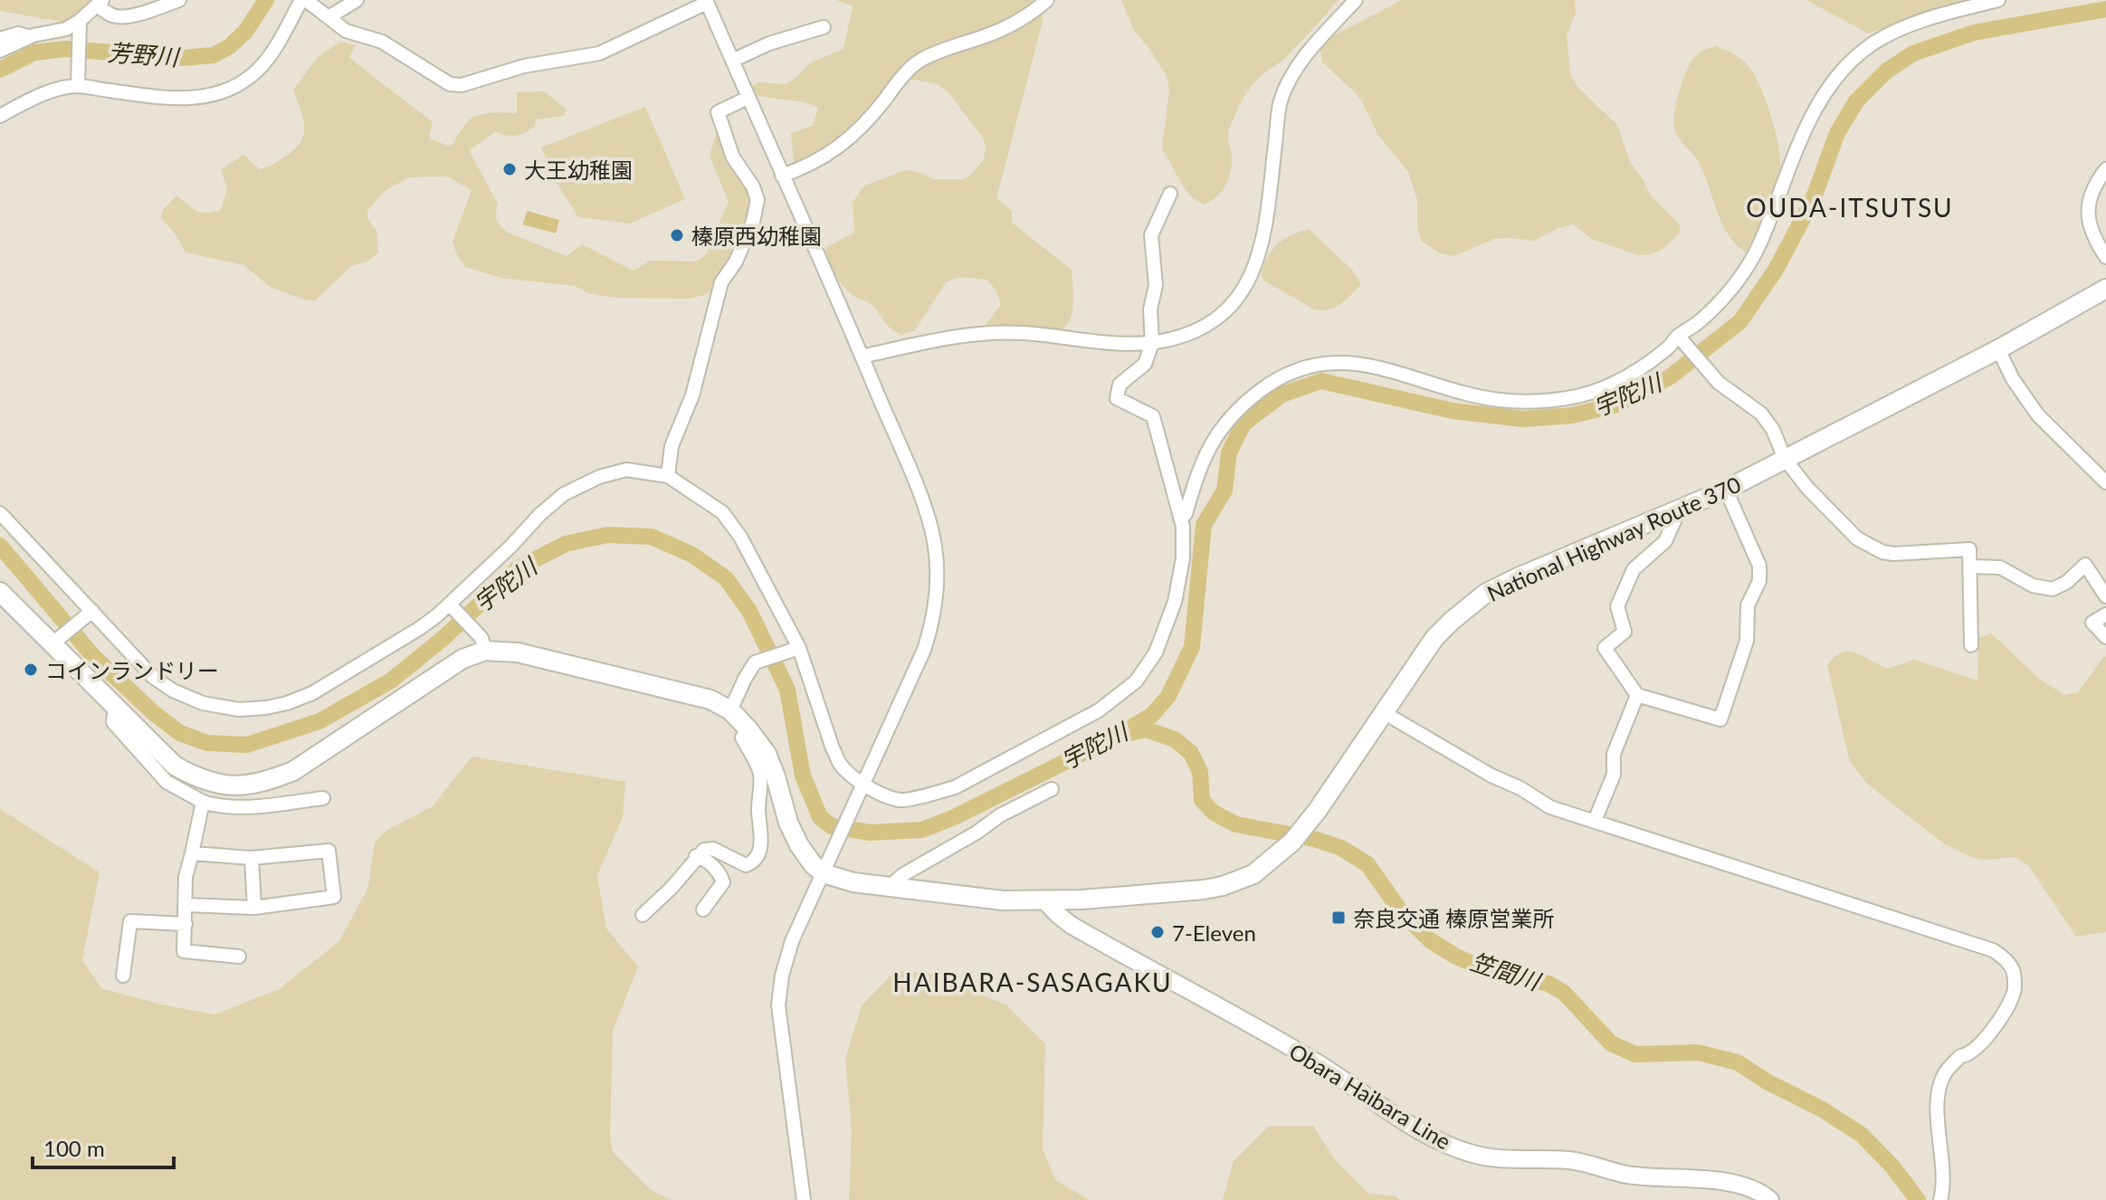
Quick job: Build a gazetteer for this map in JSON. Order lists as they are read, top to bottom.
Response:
{
  "streets": {
    "highway": ["National Highway Route 370"],
    "main road": ["Obara Haibara Line"]
  },
  "crossings": [
    ["National Highway Route 370", "Obara Haibara Line"]
  ],
  "districts": ["OUDA-ITSUTSU", "HAIBARA-SASAGAKU"],
  "water": ["芳野川", "宇陀川", "笠間川"],
  "places": {
    "other": [
      "大王幼稚園",
      "榛原西幼稚園",
      "コインランドリー",
      "7-Eleven"
    ],
    "transit": ["奈良交通 榛原営業所"]
  },
  "scale_bar": "100 m"
}
